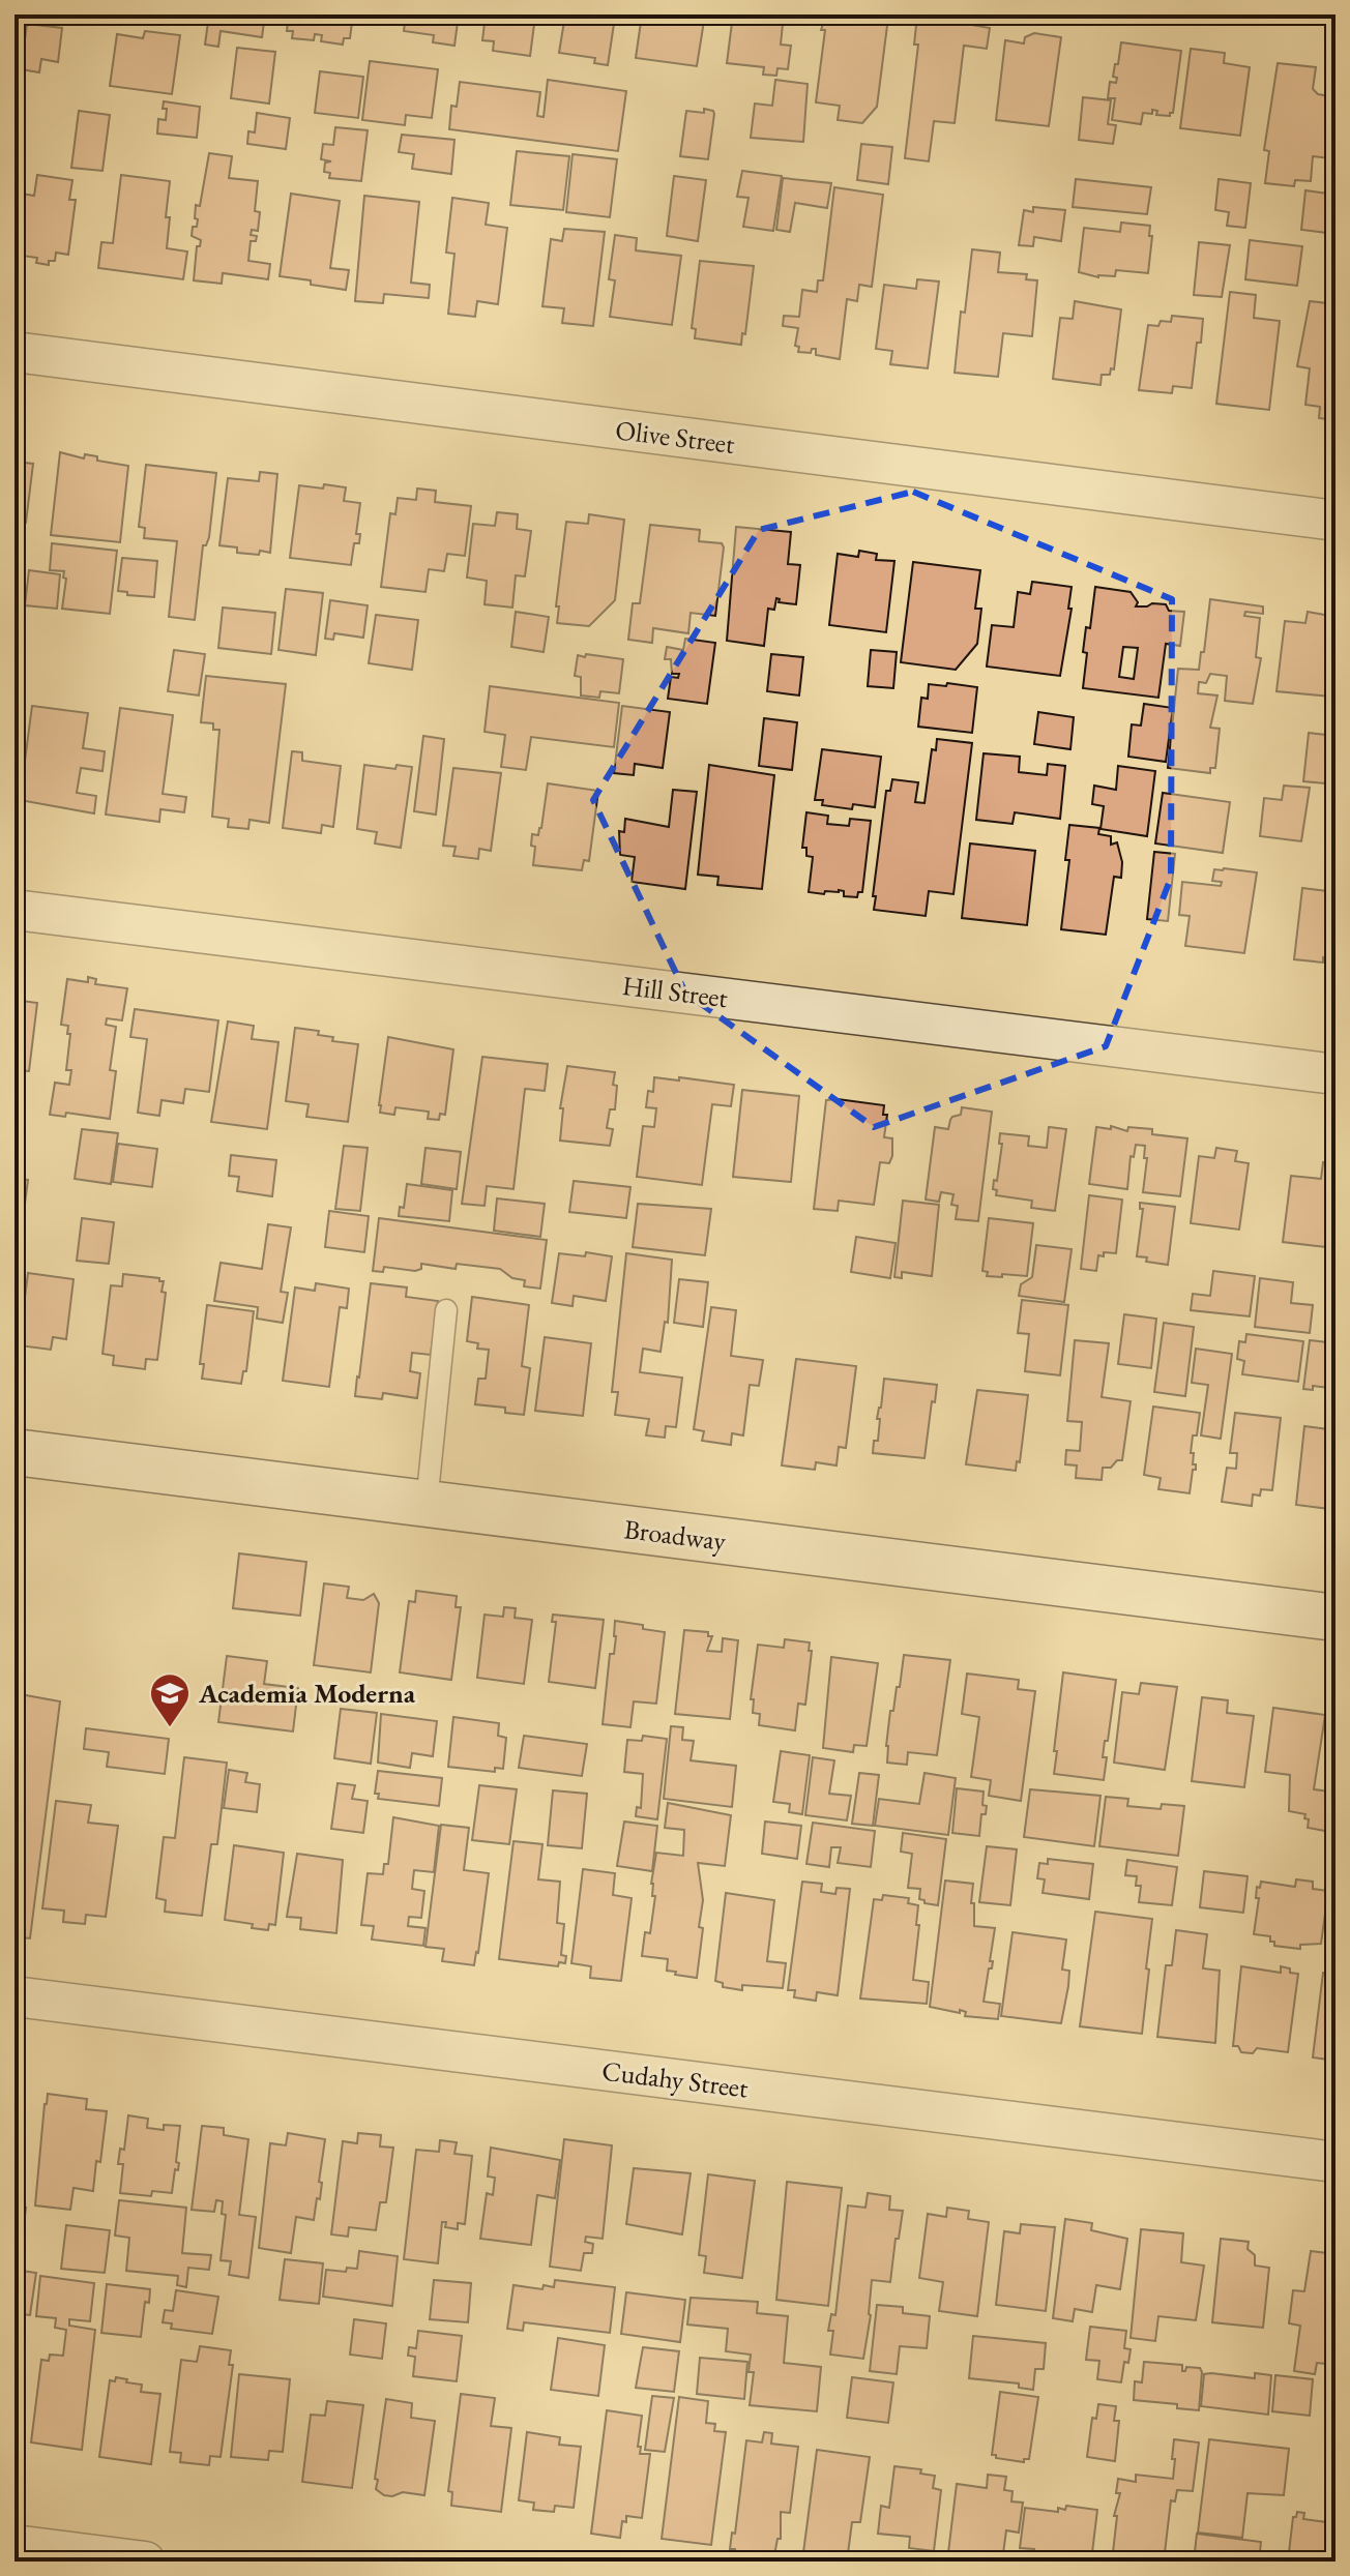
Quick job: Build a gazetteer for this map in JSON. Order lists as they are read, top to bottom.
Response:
{
  "streets": {
    "street": [
      "Olive Street",
      "Hill Street",
      "Broadway",
      "Cudahy Street"
    ]
  },
  "places": {
    "school or university": ["Academia Moderna"]
  }
}
